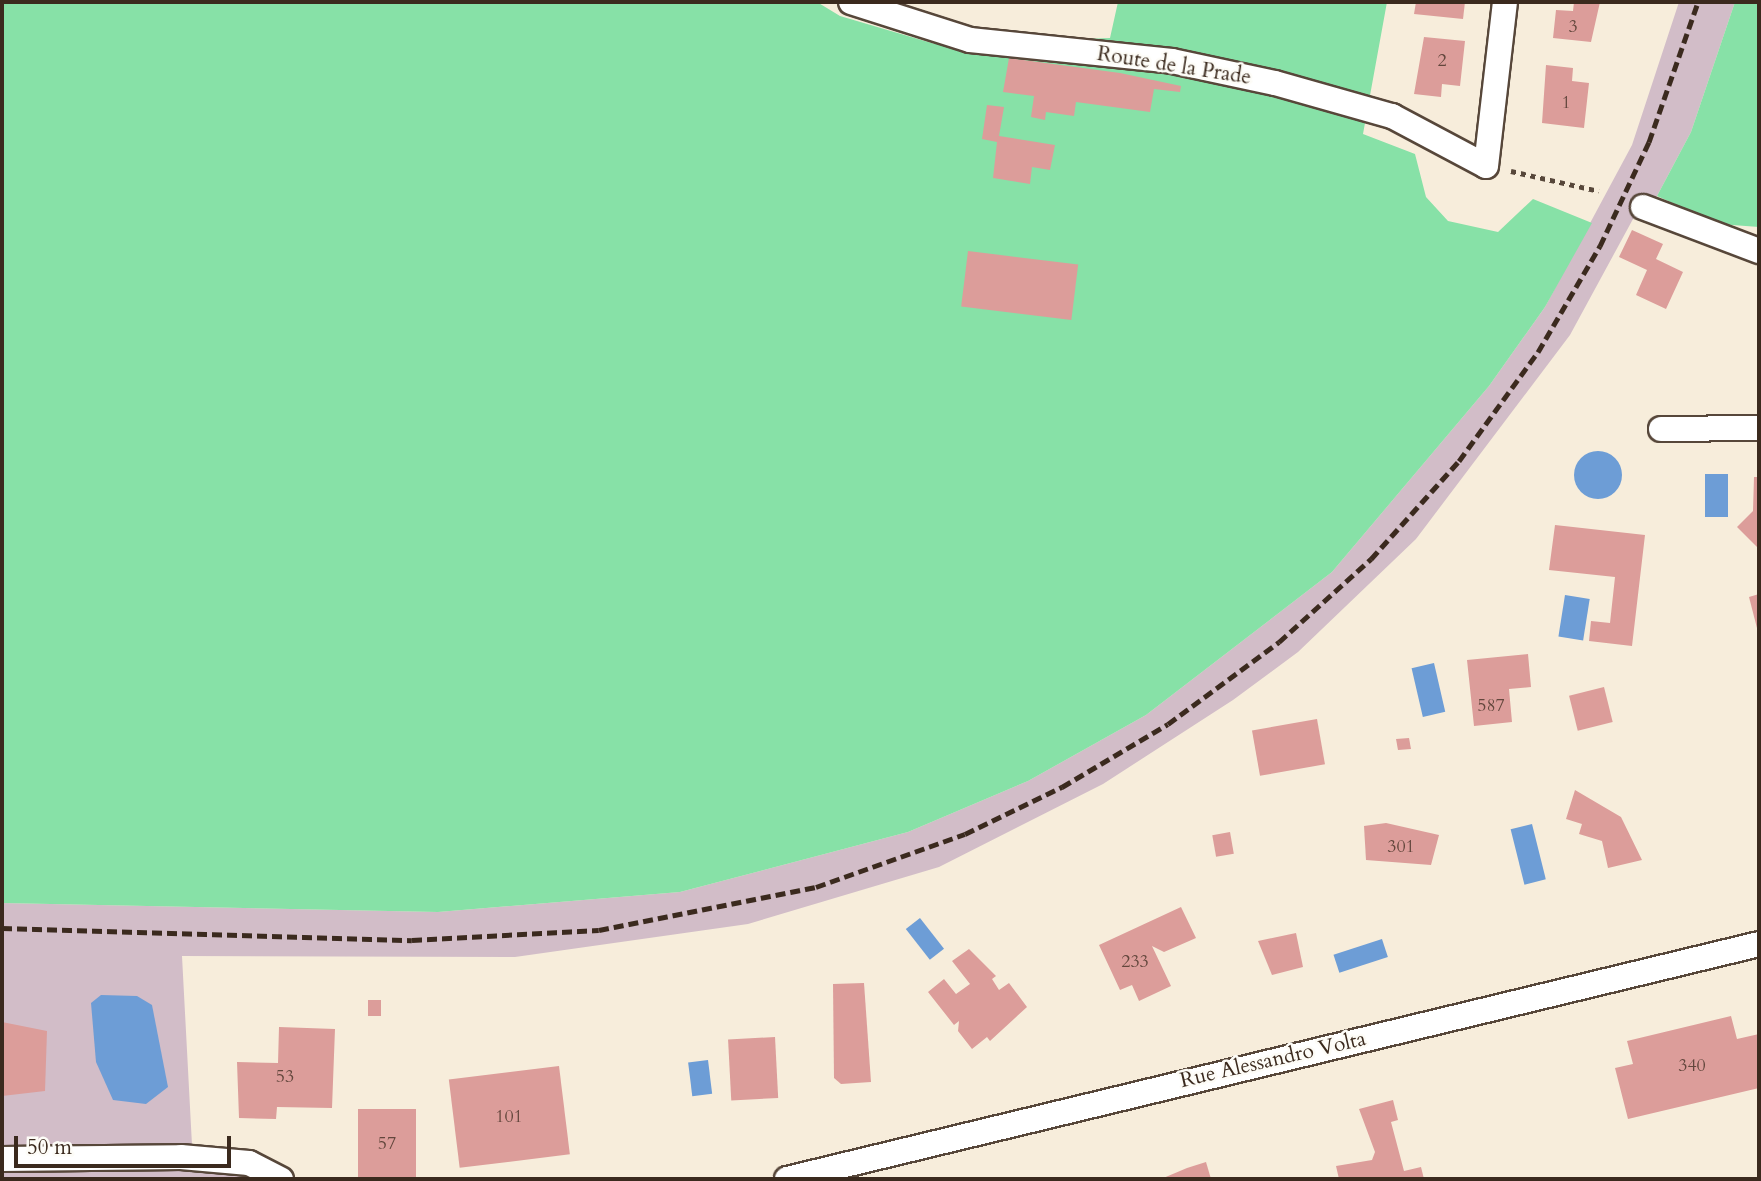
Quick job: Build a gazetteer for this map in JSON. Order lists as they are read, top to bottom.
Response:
{
  "streets": {
    "street": ["Route de la Prade", "Rue Alessandro Volta"]
  },
  "house_numbers": [
    "3",
    "2",
    "1",
    "587",
    "301",
    "233",
    "340",
    "53",
    "101",
    "57"
  ],
  "scale_bar": "50 m"
}
